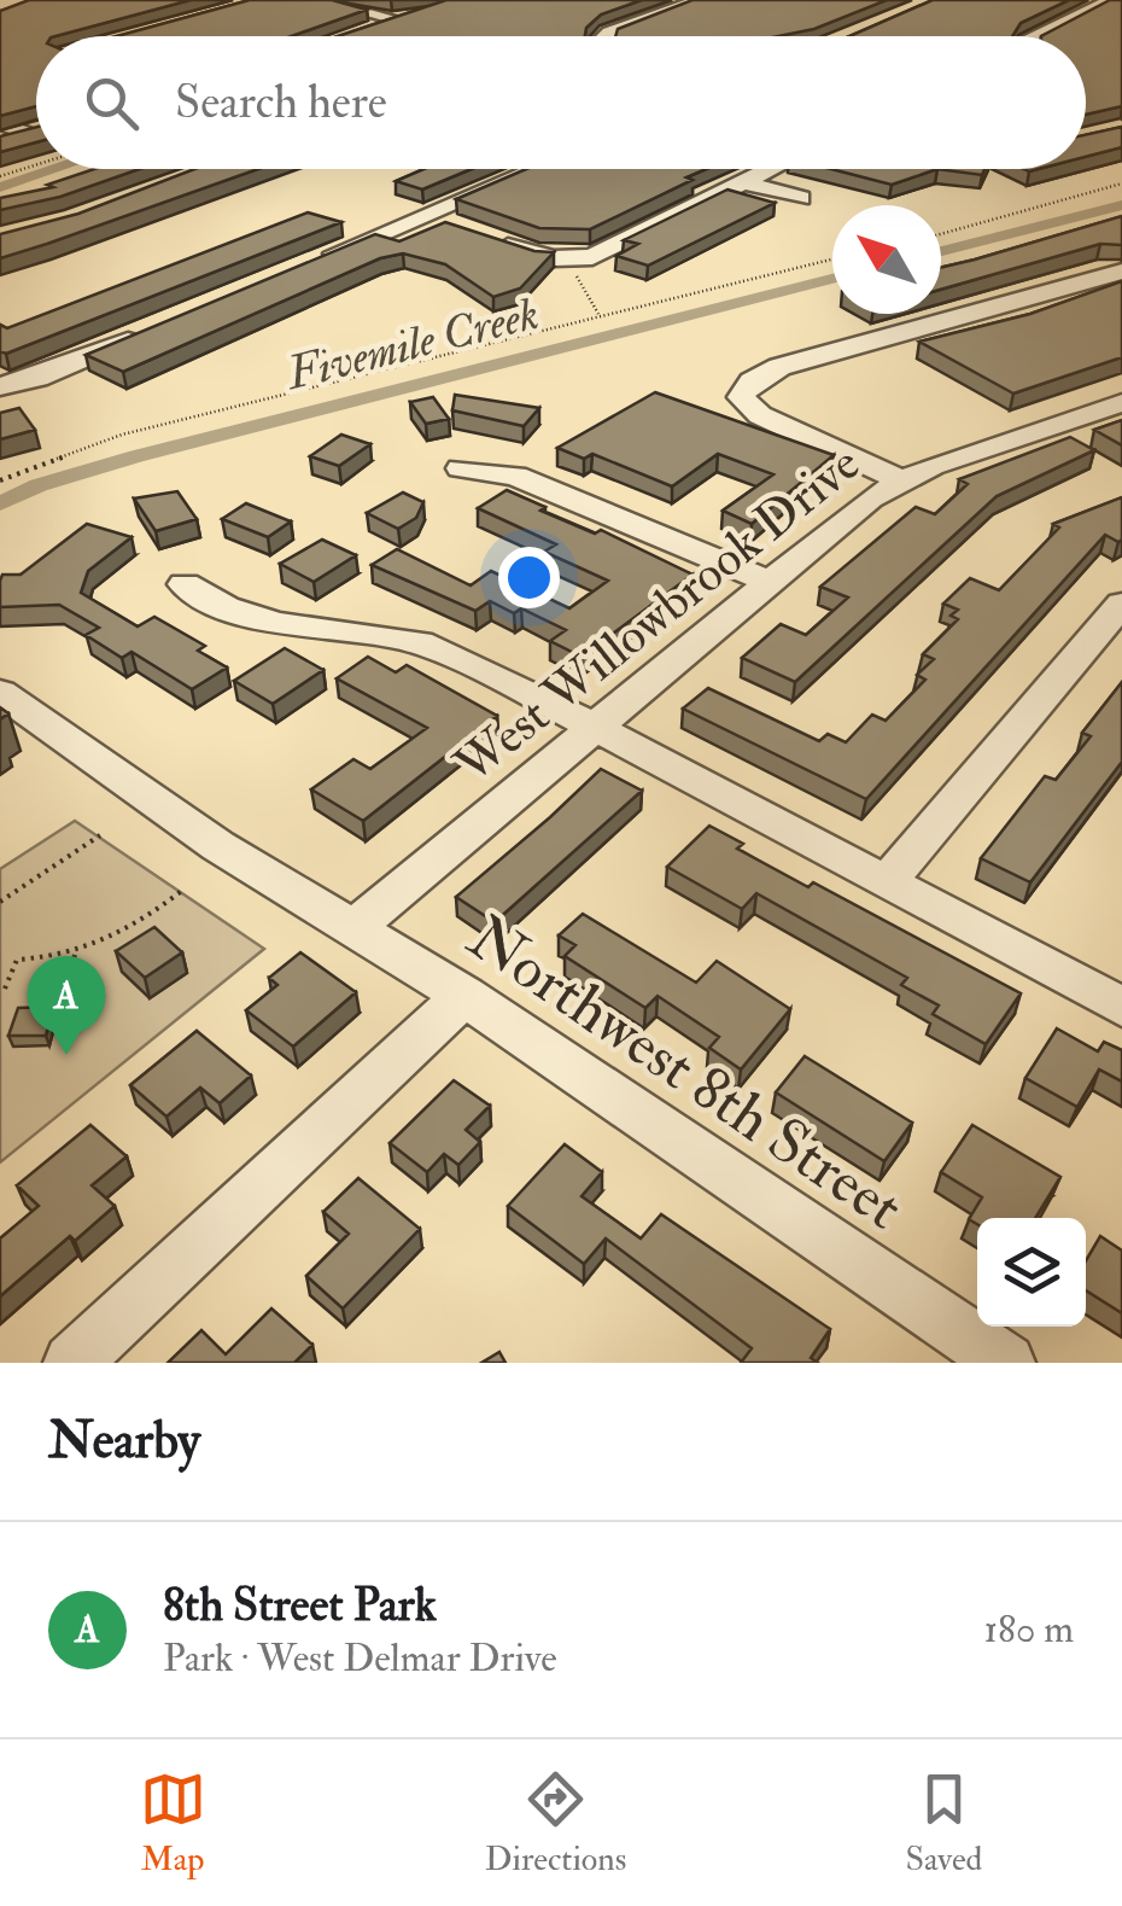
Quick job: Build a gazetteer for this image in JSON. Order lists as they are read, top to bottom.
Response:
{
  "streets": {
    "street": ["West Willowbrook Drive", "Northwest 8th Street"]
  },
  "crossings": [
    ["West Willowbrook Drive", "Northwest 8th Street"]
  ],
  "water": ["Fivemile Creek"],
  "north": "top left",
  "page": {
    "search": "Search here",
    "pins": "A",
    "heading": "Nearby",
    "list": [
      {
        "mark": "A",
        "name": "8th Street Park",
        "note": "Park · West Delmar Drive",
        "value": "180 m"
      }
    ],
    "nav": ["Map", "Directions", "Saved"]
  }
}
